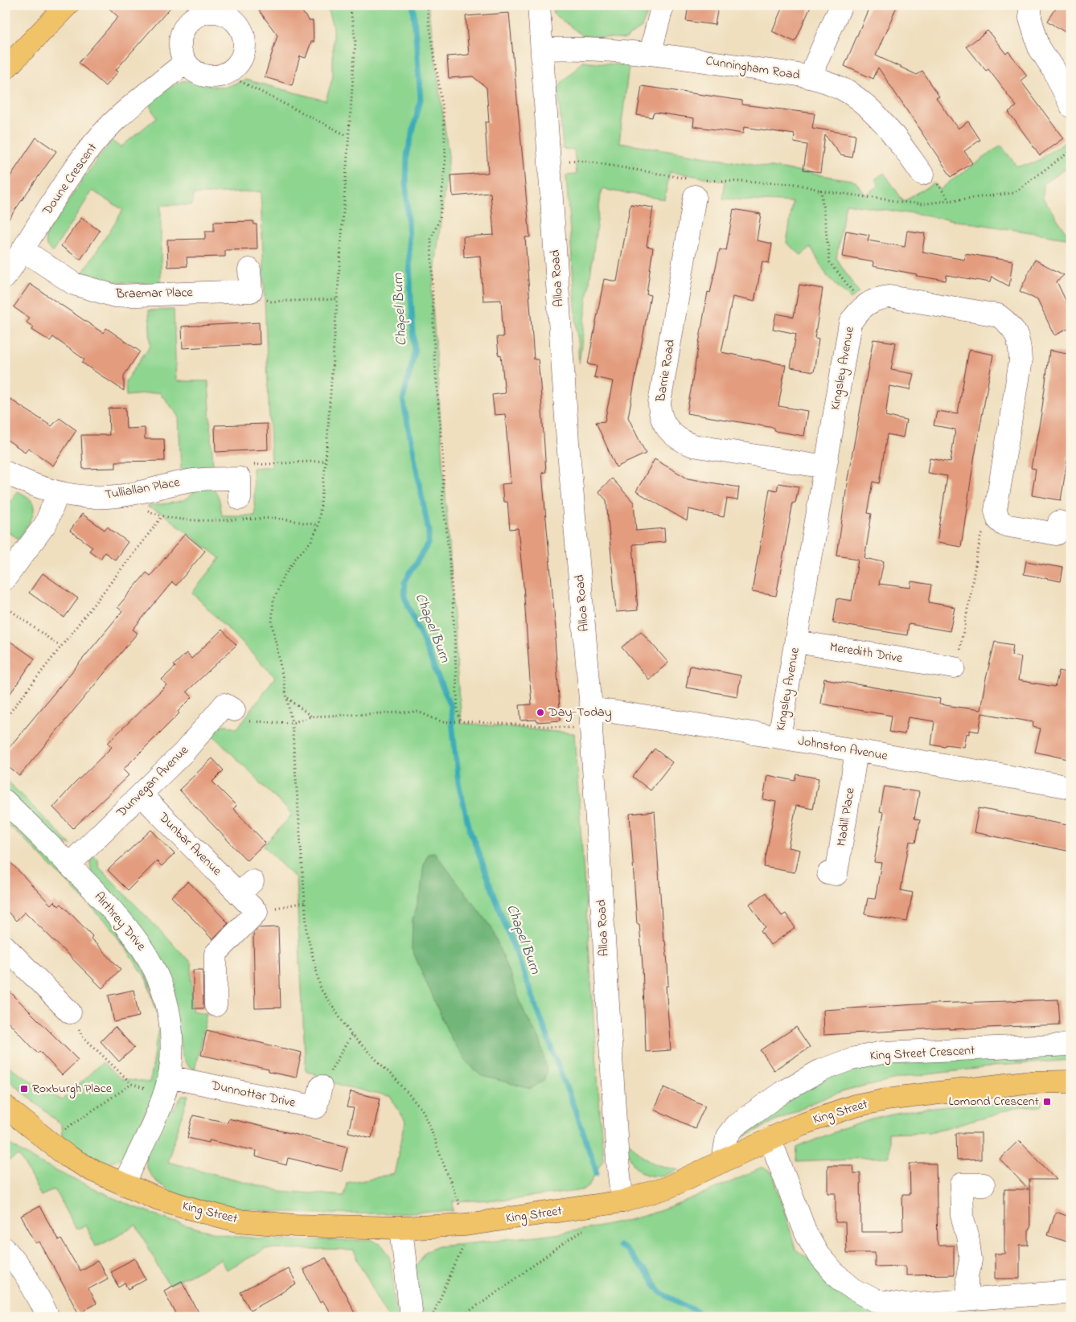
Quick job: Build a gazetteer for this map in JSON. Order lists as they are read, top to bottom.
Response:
{
  "streets": {
    "main road": ["King Street"],
    "street": [
      "Cunningham Road",
      "Doune Crescent",
      "Alloa Road",
      "Braemar Place",
      "Kingsley Avenue",
      "Barrie Road",
      "Tulliallan Place",
      "Meredith Drive",
      "Johnston Avenue",
      "Dunvegan Avenue",
      "Madill Place",
      "Dunbar Avenue",
      "Airthrey Drive",
      "King Street Crescent",
      "Dunnottar Drive"
    ]
  },
  "crossings": [
    ["Cunningham Road", "Alloa Road"],
    ["Doune Crescent", "Braemar Place"],
    ["Alloa Road", "Johnston Avenue"],
    ["Alloa Road", "King Street"],
    ["Kingsley Avenue", "Barrie Road"],
    ["Kingsley Avenue", "Meredith Drive"],
    ["Kingsley Avenue", "Johnston Avenue"],
    ["Johnston Avenue", "Madill Place"],
    ["Dunvegan Avenue", "Dunbar Avenue"],
    ["Dunvegan Avenue", "Airthrey Drive"],
    ["Airthrey Drive", "Dunnottar Drive"],
    ["Airthrey Drive", "King Street"],
    ["King Street Crescent", "King Street"]
  ],
  "water": ["Chapel Burn"],
  "places": {
    "other": ["Day-Today"],
    "transit": ["Roxburgh Place", "Lomond Crescent"]
  }
}
